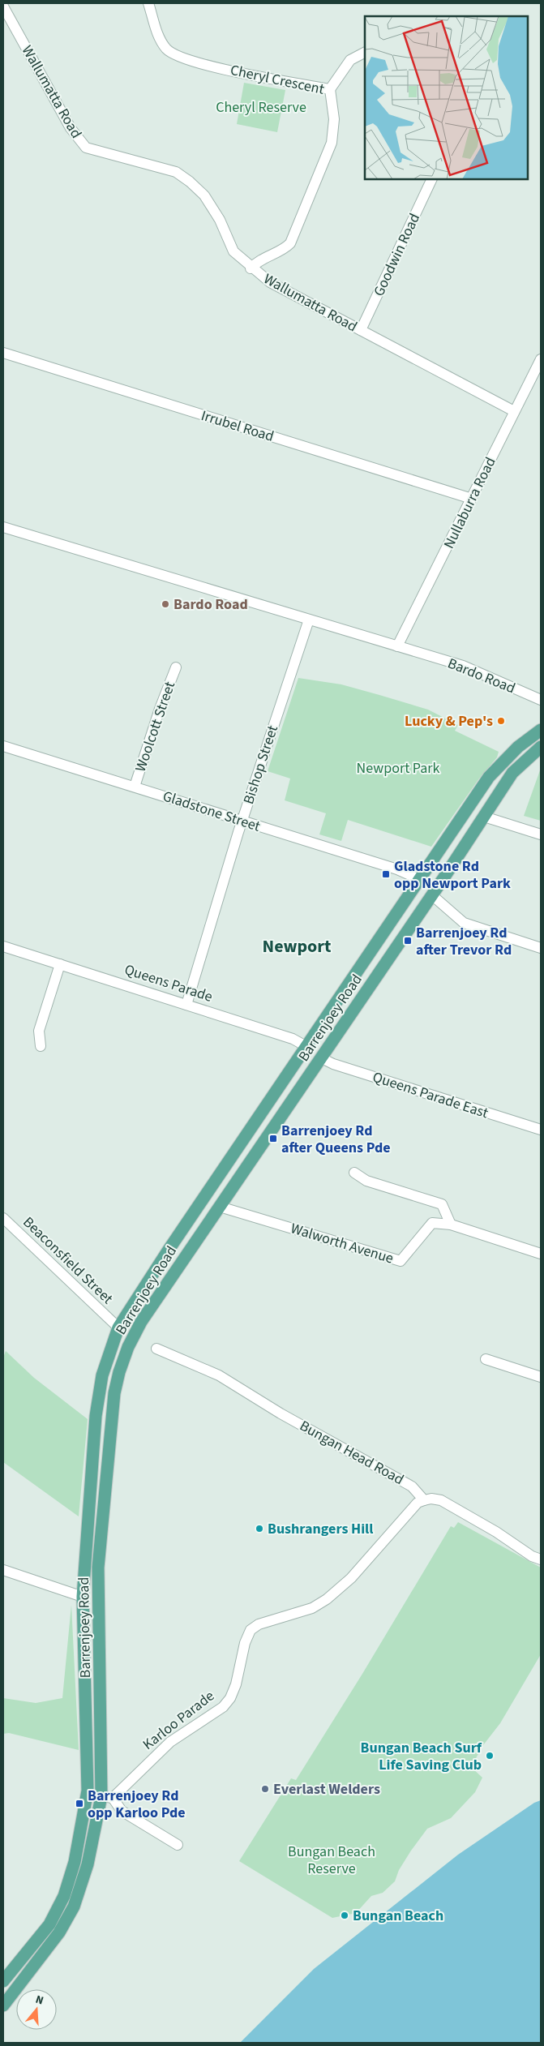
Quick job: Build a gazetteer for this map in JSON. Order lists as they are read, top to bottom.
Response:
{
  "streets": {
    "main road": [
      "Queens Parade",
      "Barrenjoey Road",
      "Beaconsfield Street",
      "Karloo Parade"
    ],
    "street": [
      "Cheryl Crescent",
      "Wallumatta Road",
      "Goodwin Road",
      "Irrubel Road",
      "Nullaburra Road",
      "Bardo Road",
      "Woolcott Street",
      "Bishop Street",
      "Gladstone Street",
      "Queens Parade East",
      "Walworth Avenue",
      "Bungan Head Road"
    ]
  },
  "crossings": [
    ["Cheryl Crescent", "Wallumatta Road"],
    ["Wallumatta Road", "Goodwin Road"],
    ["Wallumatta Road", "Nullaburra Road"],
    ["Irrubel Road", "Nullaburra Road"],
    ["Nullaburra Road", "Bardo Road"],
    ["Bardo Road", "Bishop Street"],
    ["Woolcott Street", "Gladstone Street"],
    ["Bishop Street", "Gladstone Street"],
    ["Bishop Street", "Queens Parade"],
    ["Gladstone Street", "Barrenjoey Road"],
    ["Queens Parade", "Barrenjoey Road"],
    ["Queens Parade", "Queens Parade East"],
    ["Barrenjoey Road", "Queens Parade East"],
    ["Barrenjoey Road", "Walworth Avenue"],
    ["Barrenjoey Road", "Beaconsfield Street"],
    ["Barrenjoey Road", "Karloo Parade"],
    ["Bungan Head Road", "Karloo Parade"]
  ],
  "districts": ["Newport"],
  "parks": ["Cheryl Reserve", "Newport Park", "Bungan Beach Reserve"],
  "places": {
    "other": [
      "Bardo Road",
      "Lucky & Pep's",
      "Bushrangers Hill",
      "Bungan Beach Surf Life Saving Club",
      "Everlast Welders",
      "Bungan Beach"
    ],
    "transit": [
      "Gladstone Rd opp Newport Park",
      "Barrenjoey Rd after Trevor Rd",
      "Barrenjoey Rd after Queens Pde",
      "Barrenjoey Rd opp Karloo Pde"
    ]
  },
  "north": "top"
}
